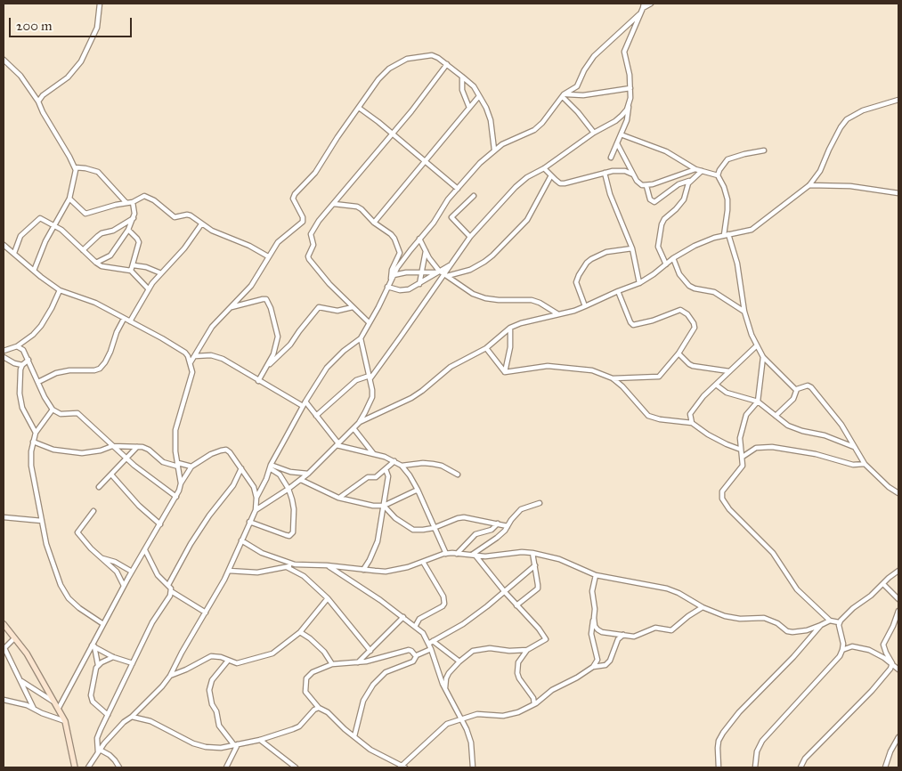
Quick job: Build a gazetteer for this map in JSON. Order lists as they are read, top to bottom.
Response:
{
  "scale_bar": "200 m"
}
